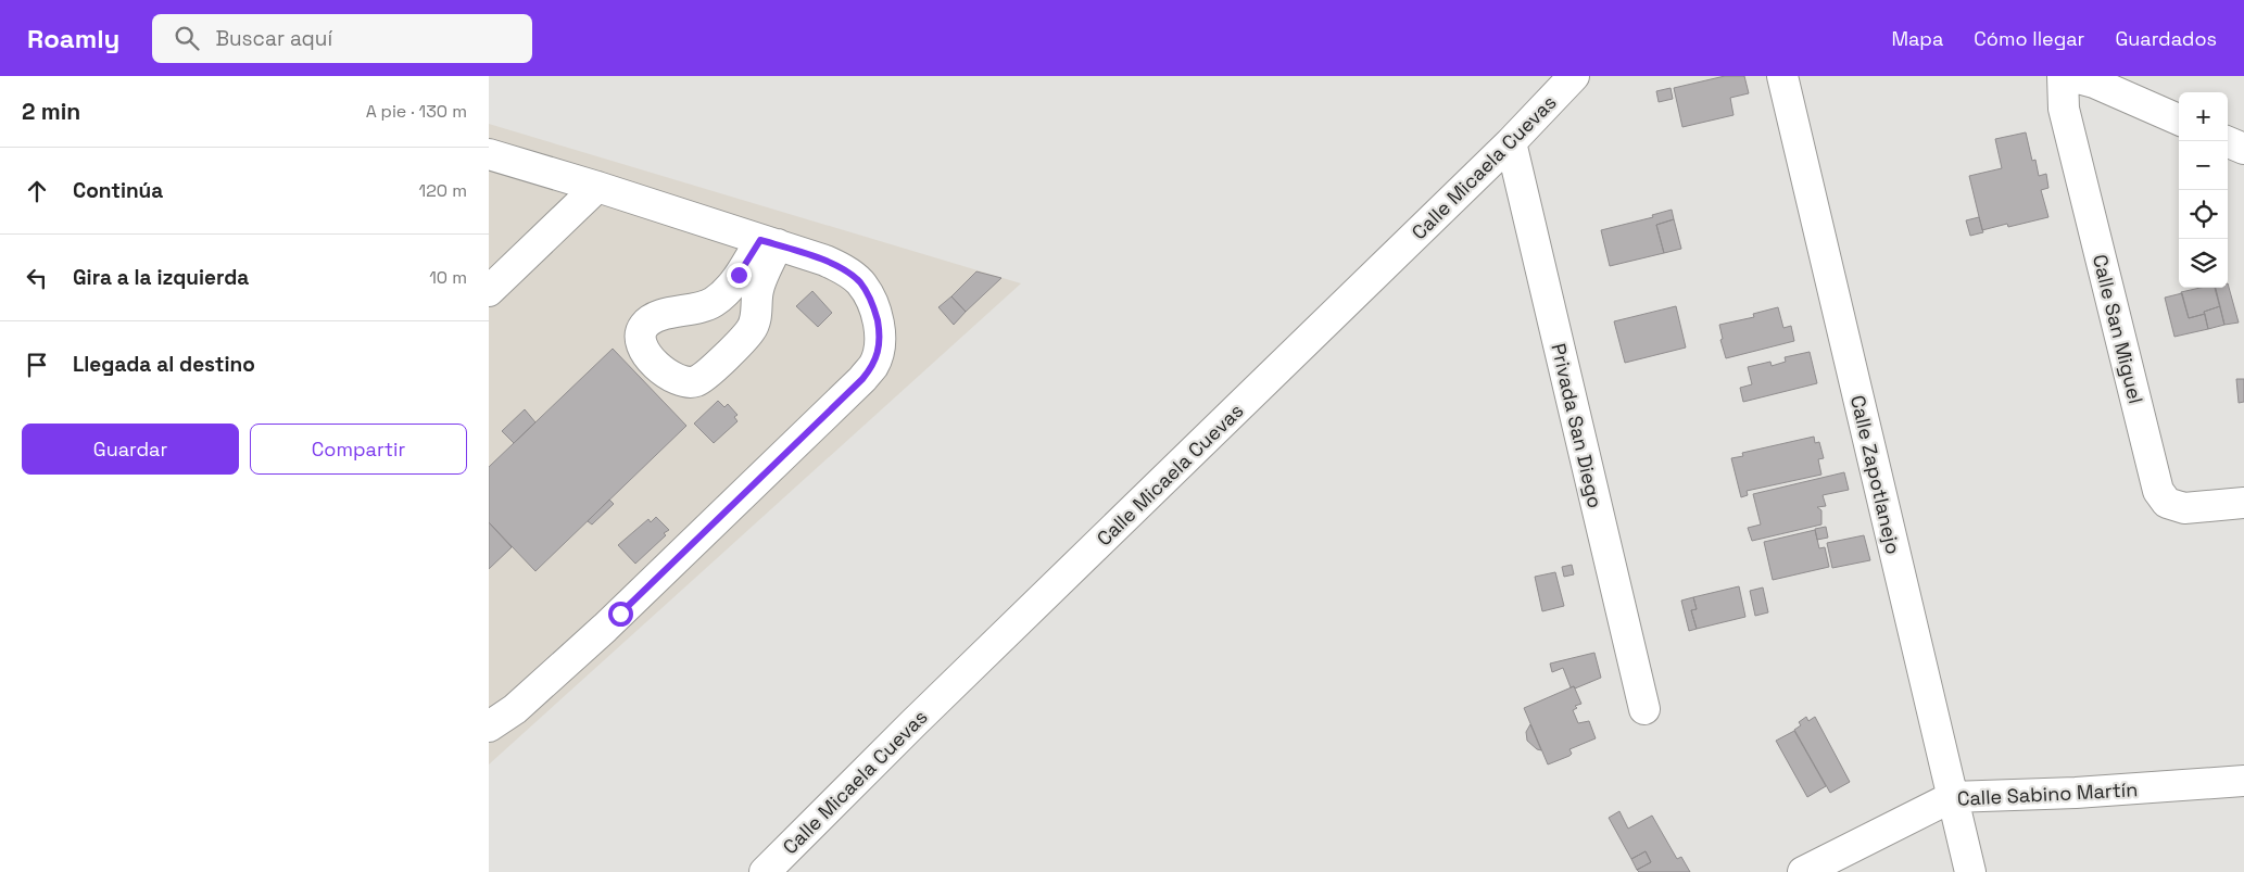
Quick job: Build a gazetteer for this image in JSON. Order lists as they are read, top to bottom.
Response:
{
  "streets": {
    "street": [
      "Calle Micaela Cuevas",
      "Calle San Miguel",
      "Privada San Diego",
      "Calle Zapotlanejo",
      "Calle Sabino Martín"
    ]
  },
  "crossings": [
    ["Calle Micaela Cuevas", "Privada San Diego"],
    ["Calle Zapotlanejo", "Calle Sabino Martín"]
  ],
  "page": {
    "header": "Roamly",
    "search": "Buscar aquí",
    "nav": ["Mapa", "Cómo llegar", "Guardados"],
    "heading": ["2 min", "A pie · 130 m"],
    "map_buttons": ["+", "−"],
    "list": [
      ["Continúa", "120 m"],
      ["Gira a la izquierda", "10 m"],
      "Llegada al destino"
    ],
    "buttons": ["Guardar", "Compartir"]
  }
}
